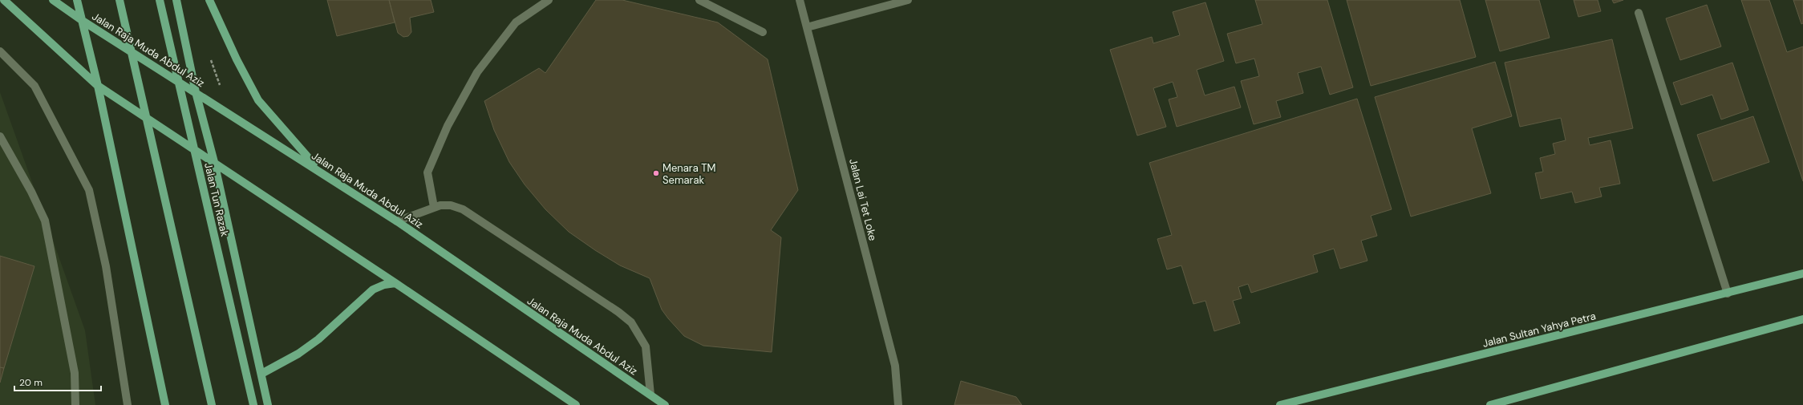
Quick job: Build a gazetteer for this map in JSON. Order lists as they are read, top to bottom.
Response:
{
  "streets": {
    "main road": ["Jalan Raja Muda Abdul Aziz", "Jalan Tun Razak", "Jalan Sultan Yahya Petra"],
    "street": ["Jalan Lai Tet Loke"]
  },
  "crossings": [
    ["Jalan Raja Muda Abdul Aziz", "Jalan Tun Razak"]
  ],
  "places": ["Menara TM Semarak"],
  "scale_bar": "20 m"
}
